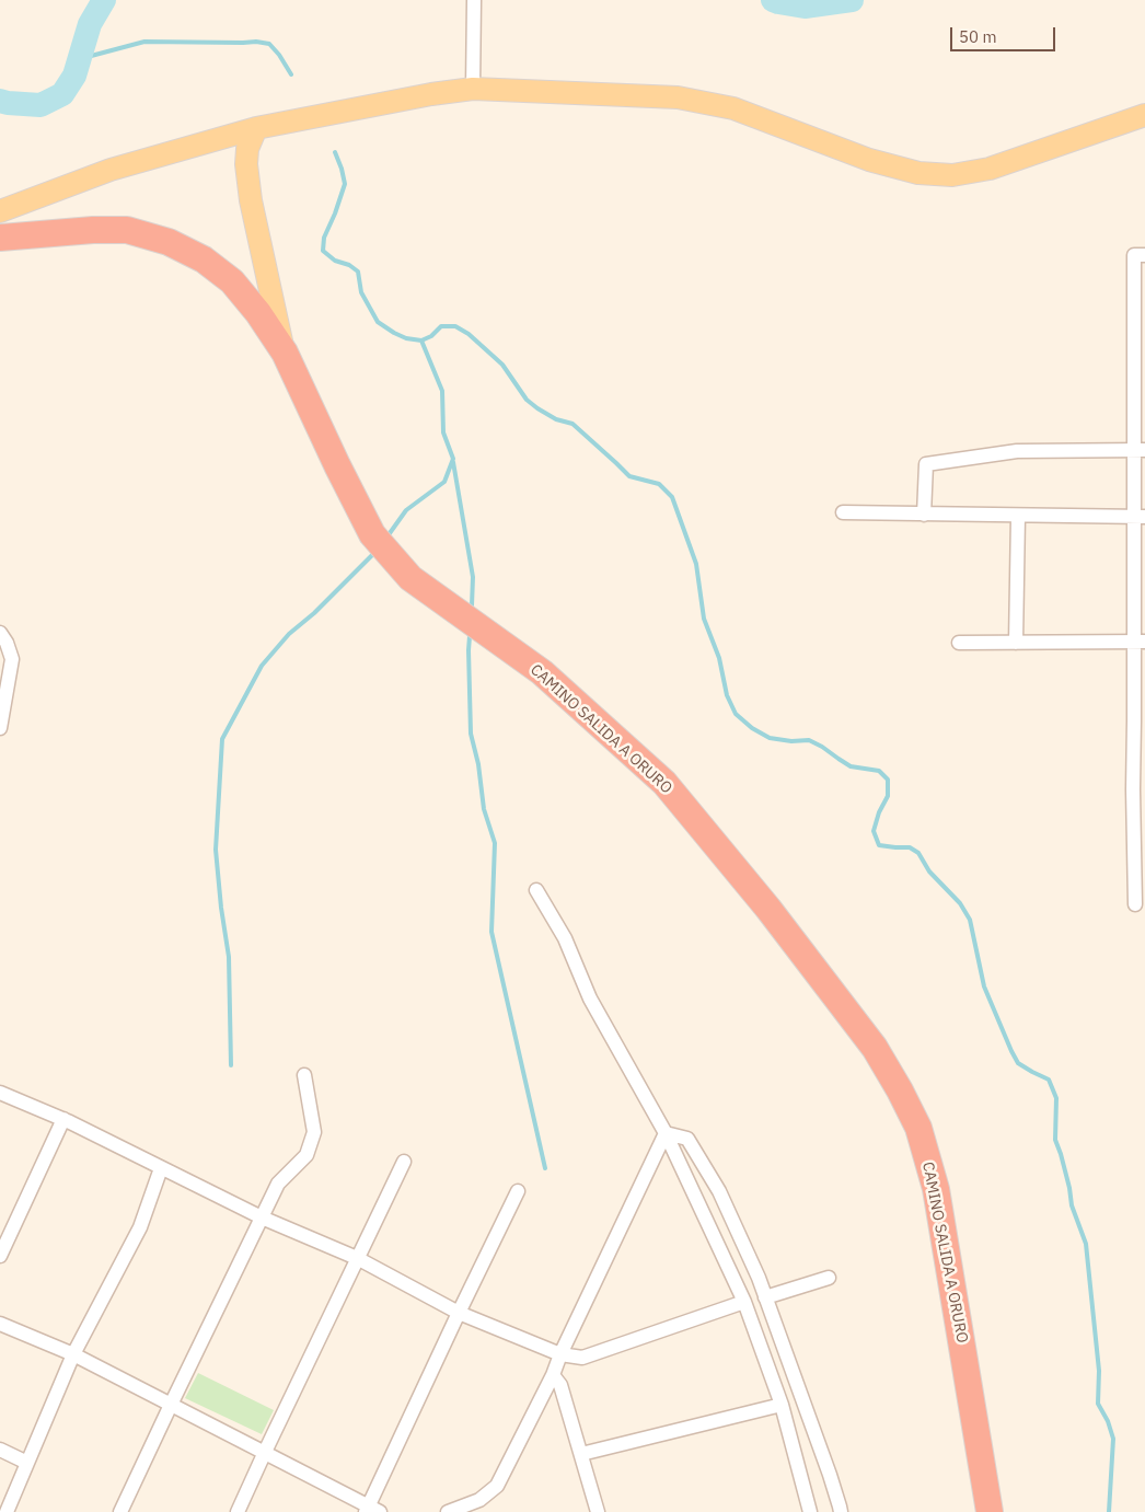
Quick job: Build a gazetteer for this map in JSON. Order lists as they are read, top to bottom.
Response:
{
  "streets": {
    "highway": ["CAMINO SALIDA A ORURO"]
  },
  "scale_bar": "50 m"
}
